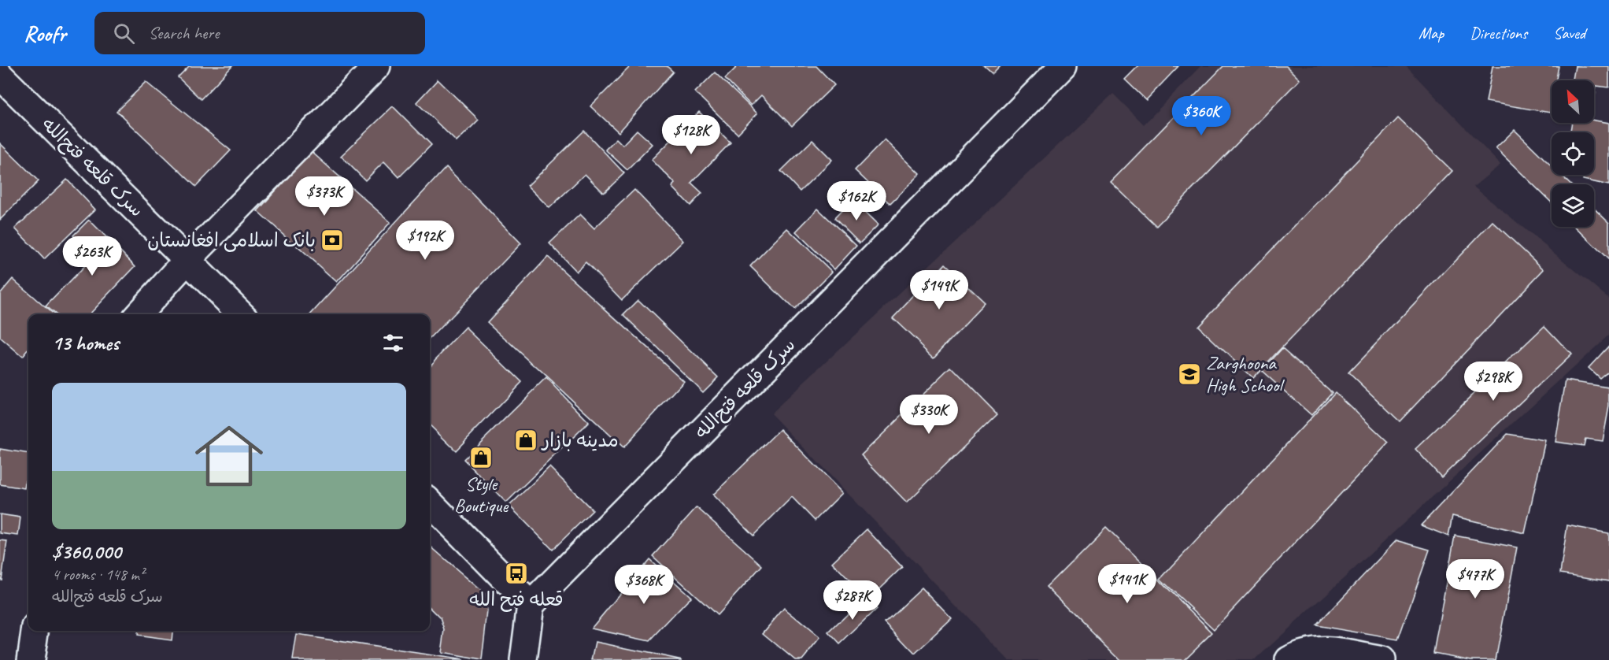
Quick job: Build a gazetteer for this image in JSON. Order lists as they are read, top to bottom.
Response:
{
  "streets": {
    "main road": ["سرک قلعه فتح‌الله"]
  },
  "places": {
    "bank": ["بانک اسلامی افغانستان"],
    "school or university": ["Zarghoona High School"],
    "shop": ["مدینه بازار", "Style Boutique"],
    "bus stop": ["قعله فتح الله"]
  },
  "north": "top left",
  "page": {
    "header": "Roofr",
    "search": "Search here",
    "nav": ["Map", "Directions", "Saved"],
    "price": [
      "$360K",
      "$128K",
      "$373K",
      "$162K",
      "$192K",
      "$263K",
      "$149K",
      "$298K",
      "$330K",
      "$477K",
      "$141K",
      "$368K",
      "$287K"
    ],
    "heading": "13 homes",
    "list": [
      {
        "name": "$360,000",
        "note": "4 rooms · 148 m² · سرک قلعه فتح‌الله"
      }
    ]
  }
}
